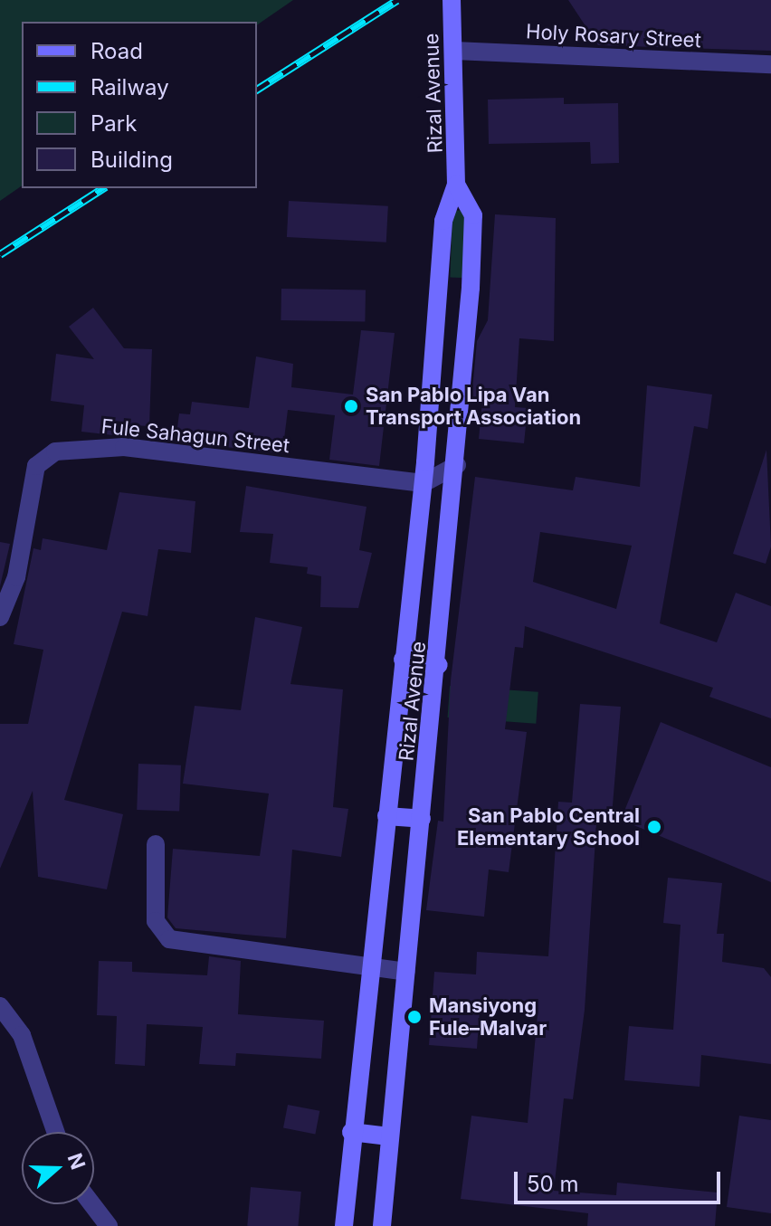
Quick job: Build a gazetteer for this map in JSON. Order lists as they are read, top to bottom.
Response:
{
  "streets": {
    "main road": ["Rizal Avenue"],
    "street": ["Holy Rosary Street", "Fule Sahagun Street"]
  },
  "crossings": [
    ["Holy Rosary Street", "Rizal Avenue"],
    ["Rizal Avenue", "Fule Sahagun Street"]
  ],
  "places": ["San Pablo Lipa Van Transport Association", "San Pablo Central Elementary School", "Mansiyong Fule–Malvar"],
  "legend": [
    "Road",
    "Railway",
    "Park",
    "Building"
  ],
  "scale_bar": "50 m",
  "north": "right"
}
